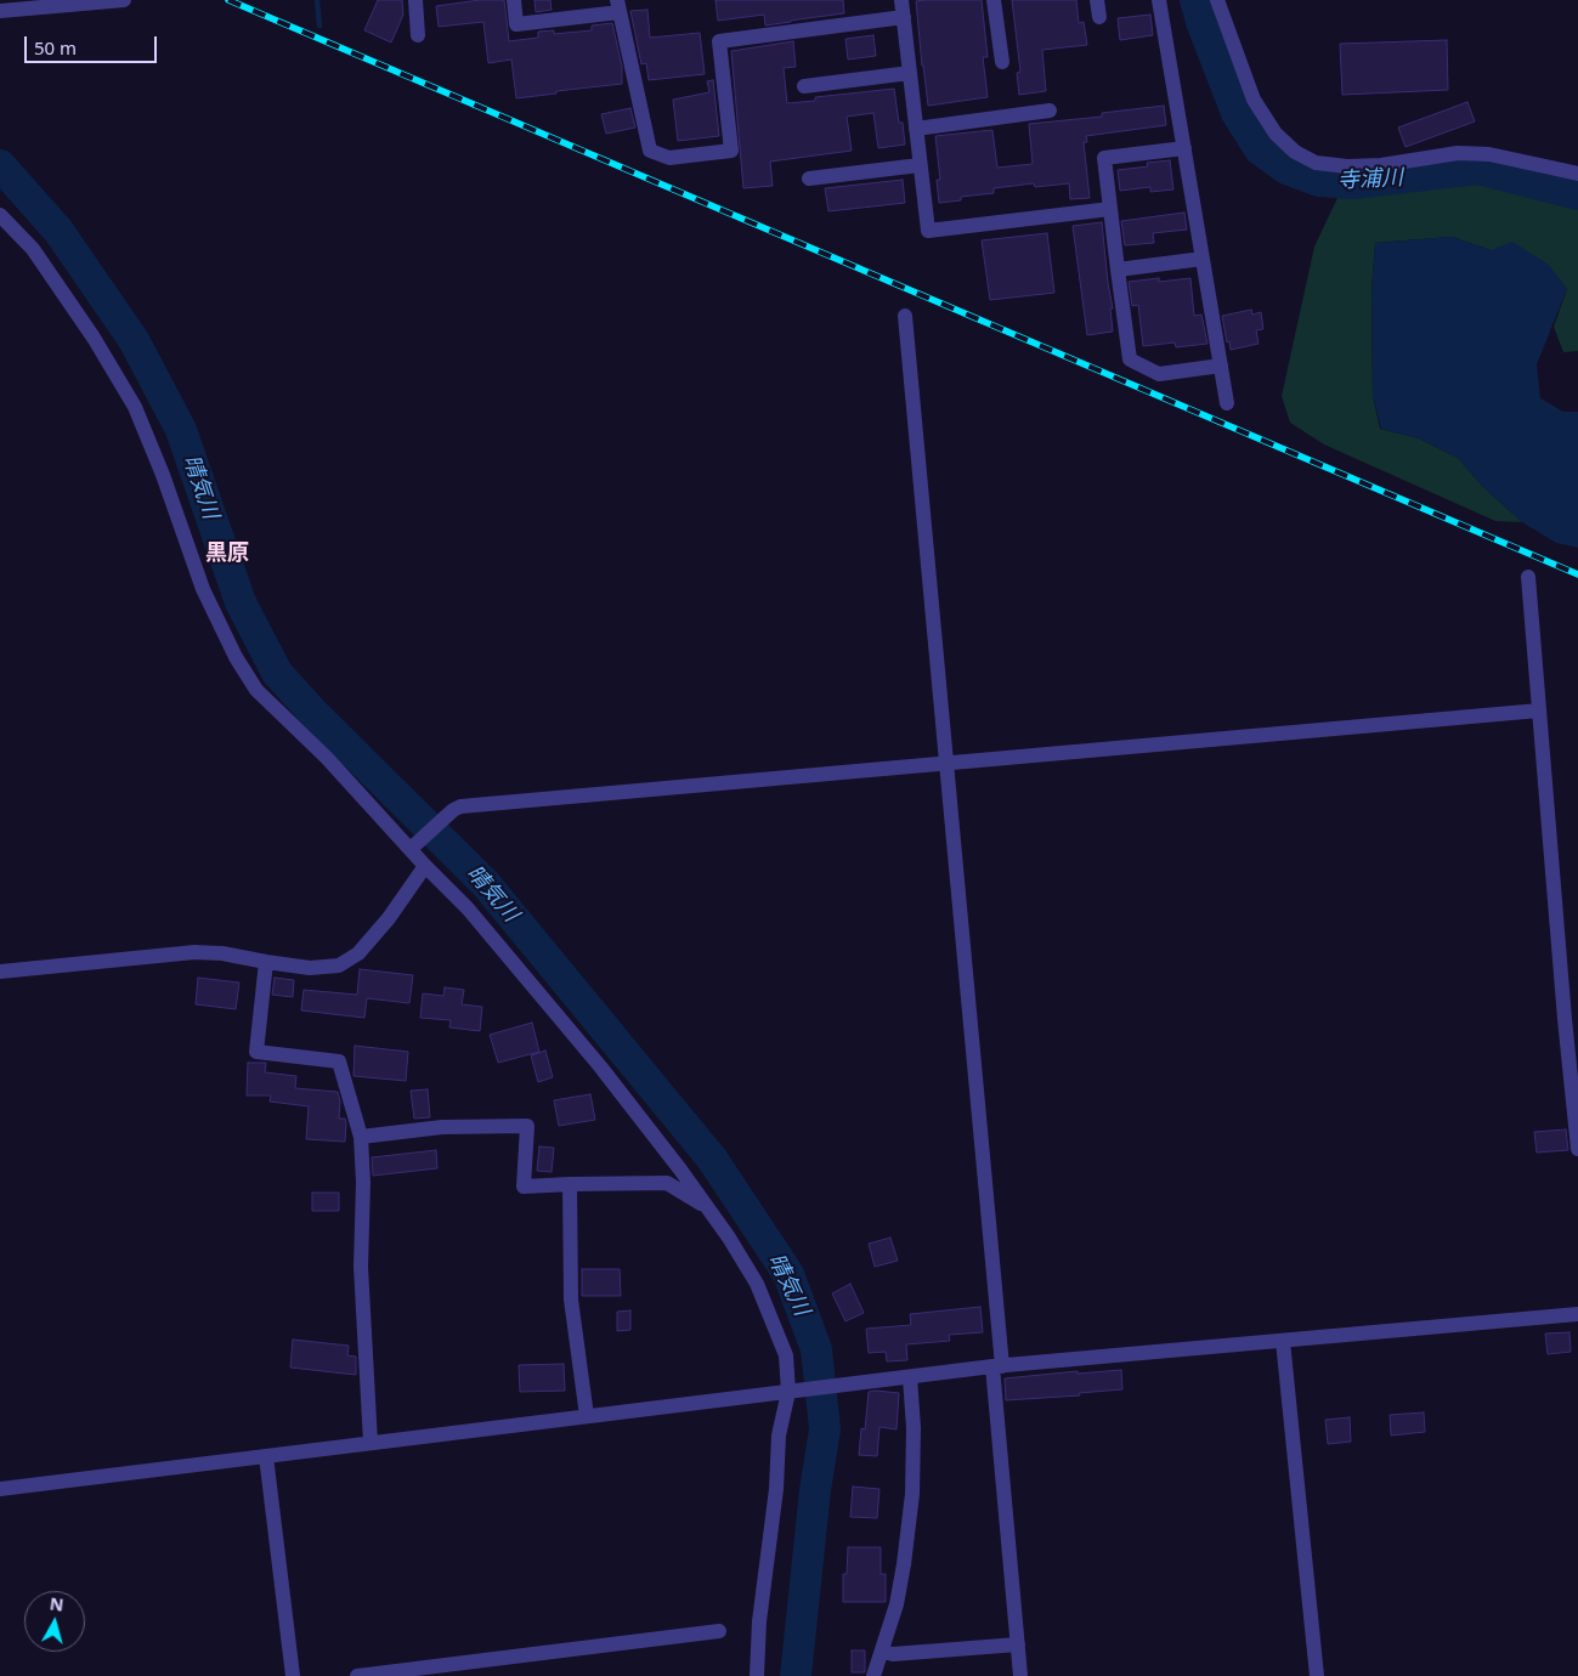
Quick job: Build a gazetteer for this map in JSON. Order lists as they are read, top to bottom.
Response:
{
  "districts": ["黒原"],
  "water": ["寺浦川", "晴気川"],
  "scale_bar": "50 m",
  "north": "top"
}
